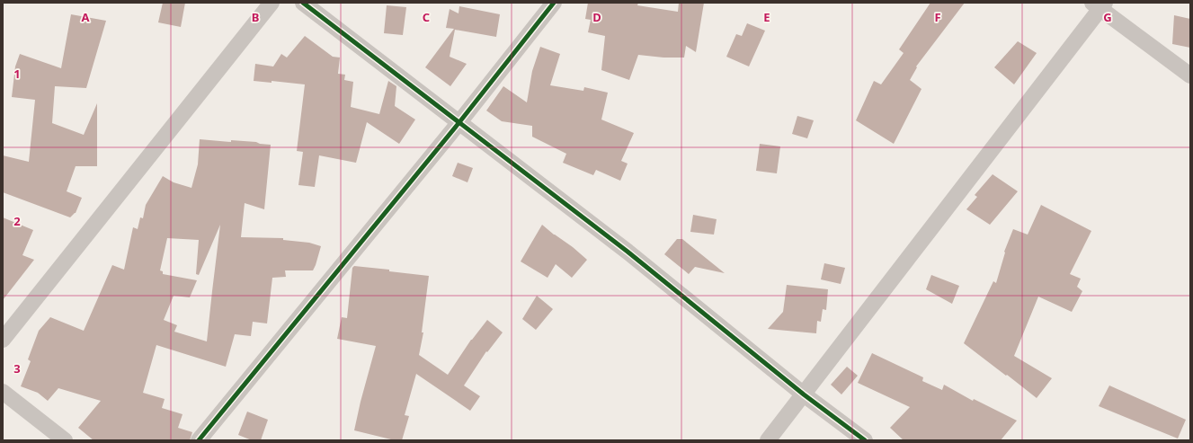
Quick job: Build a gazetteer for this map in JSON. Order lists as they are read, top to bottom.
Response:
{
  "grid": {
    "columns": [
      "A",
      "B",
      "C",
      "D",
      "E",
      "F",
      "G"
    ],
    "rows": ["1", "2", "3"]
  }
}
